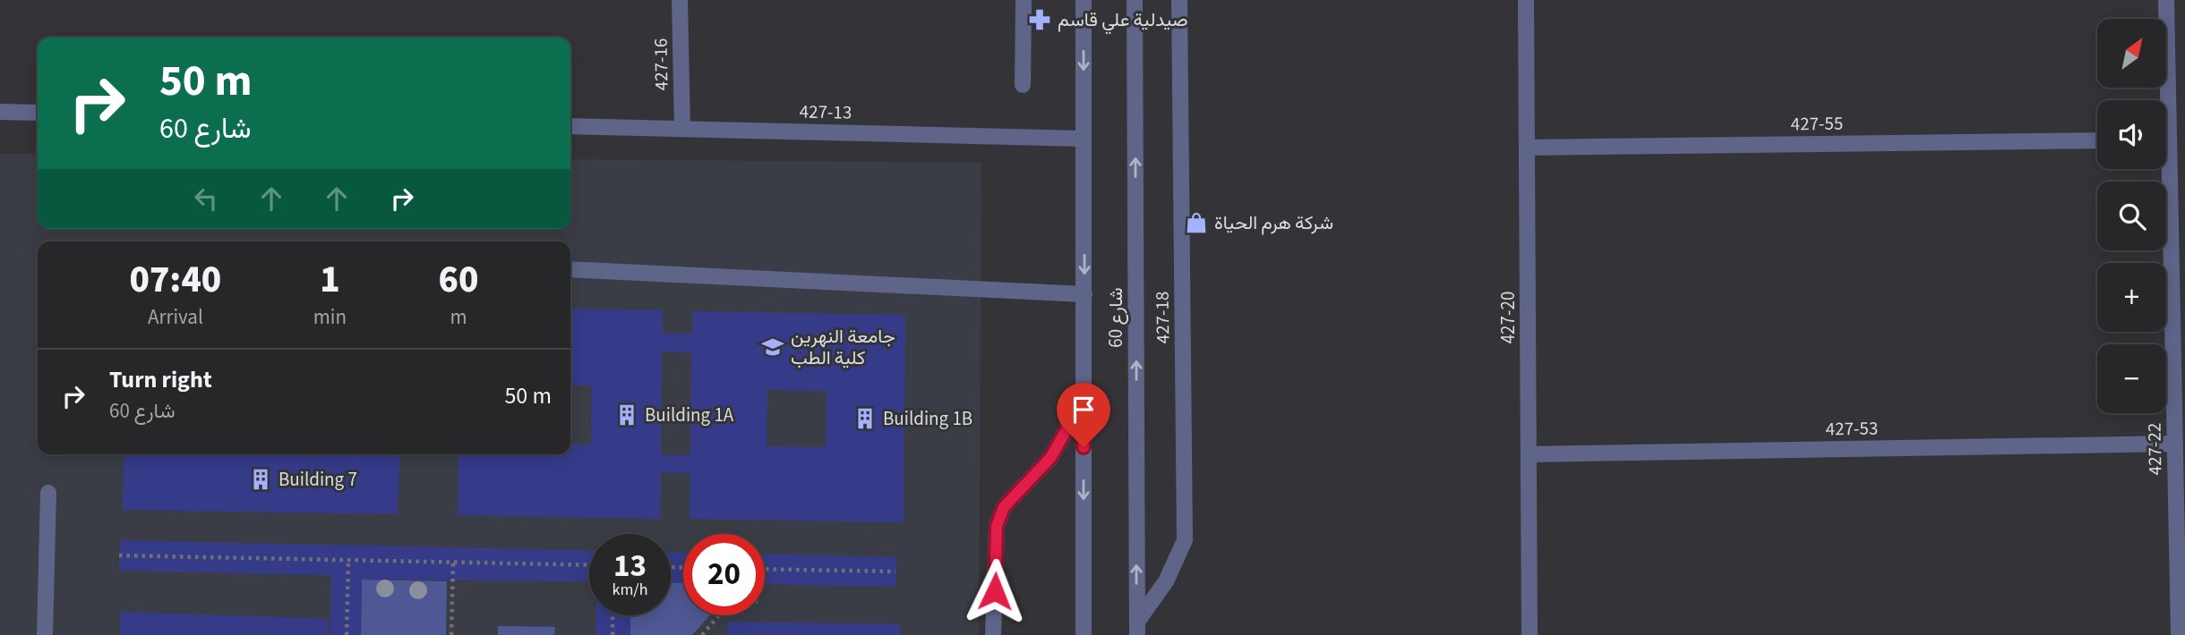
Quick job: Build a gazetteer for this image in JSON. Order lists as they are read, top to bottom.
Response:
{
  "streets": {
    "street": [
      "427-16",
      "427-13",
      "427-55",
      "شارع 60",
      "427-18",
      "427-20",
      "427-53",
      "427-22"
    ]
  },
  "crossings": [
    ["427-16", "427-13"],
    ["427-13", "شارع 60"],
    ["427-55", "427-20"],
    ["شارع 60", "427-18"],
    ["427-20", "427-53"],
    ["427-53", "427-22"]
  ],
  "places": {
    "pharmacy": ["صيدلية علي قاسم"],
    "shop": ["شركة هرم الحياة"],
    "school or university": ["جامعة النهرين كلية الطب"],
    "building": ["Building 1A", "Building 1B", "Building 7"]
  },
  "north": "top right",
  "page": {
    "map_buttons": ["+", "−"],
    "turn": ["50 m", "شارع 60"],
    "eta": [
      "07:40",
      "Arrival",
      "1",
      "min",
      "60",
      "m"
    ],
    "list": [
      {
        "name": "Turn right",
        "note": "شارع 60",
        "value": "50 m"
      }
    ],
    "speed": "13 km/h",
    "limit": "20"
  }
}
